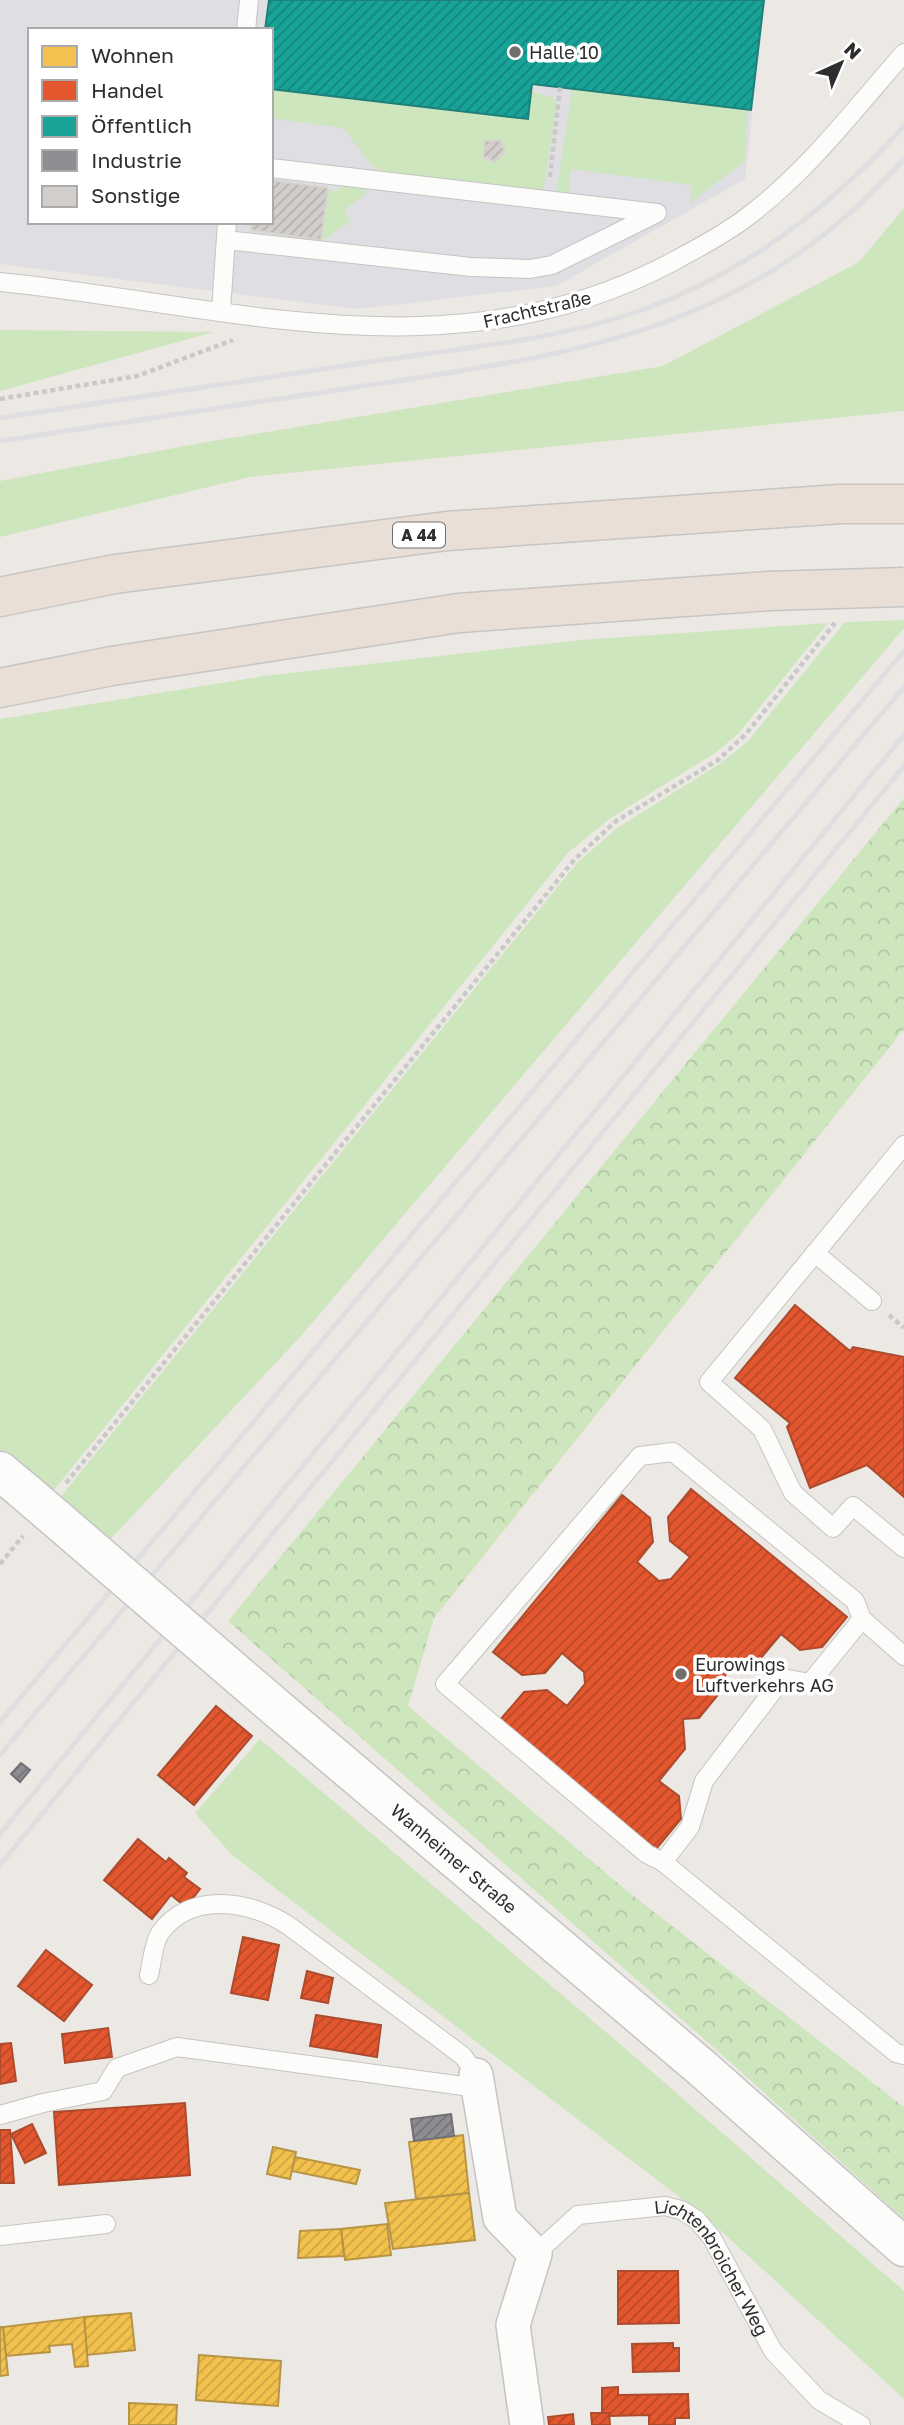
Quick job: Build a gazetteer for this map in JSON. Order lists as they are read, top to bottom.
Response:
{
  "streets": {
    "highway": ["A 44"],
    "street": ["Wanheimer Straße"],
    "lane": ["Frachtstraße", "Lichtenbroicher Weg"]
  },
  "places": ["Halle 10", "Eurowings Luftverkehrs AG"],
  "legend": [
    "Wohnen",
    "Handel",
    "Öffentlich",
    "Industrie",
    "Sonstige"
  ],
  "north": "top right"
}
